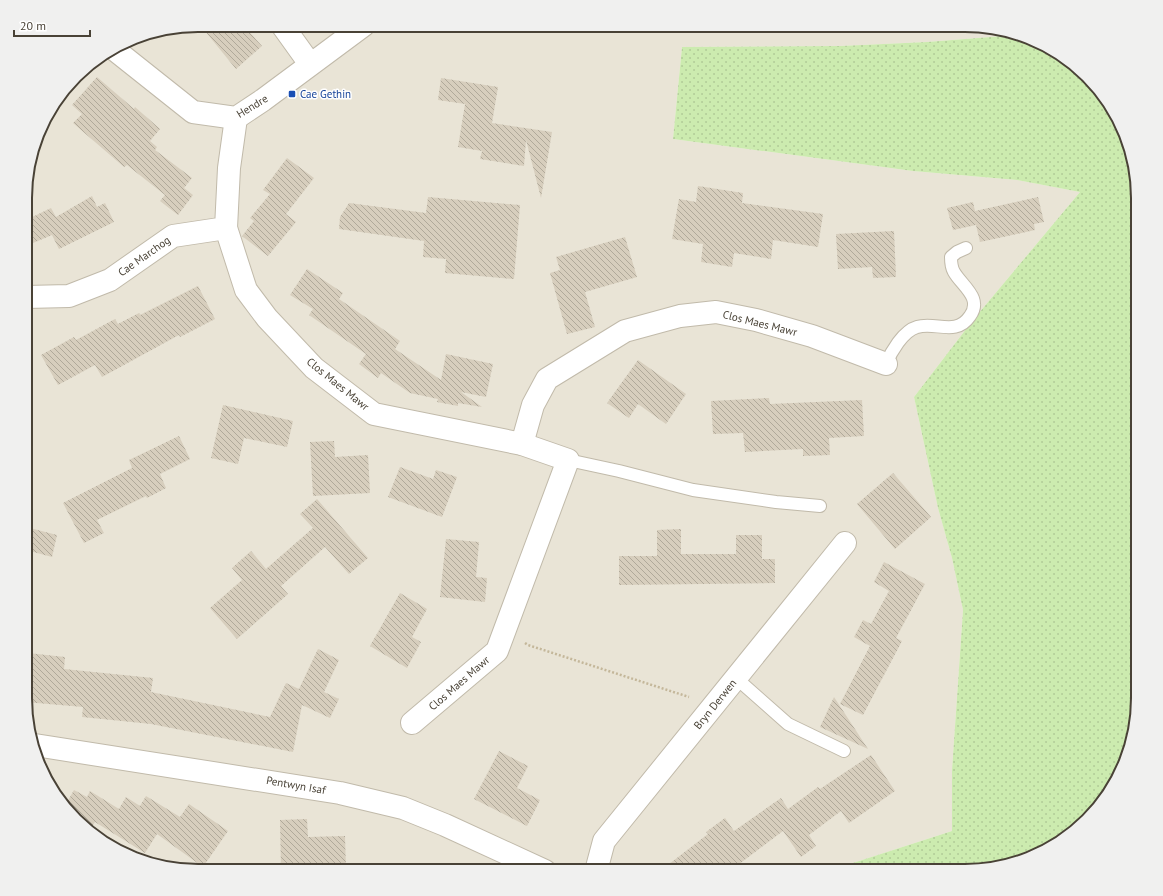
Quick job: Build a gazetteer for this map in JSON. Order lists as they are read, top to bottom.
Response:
{
  "streets": {
    "street": [
      "Hendre",
      "Cae Marchog",
      "Clos Maes Mawr",
      "Bryn Derwen",
      "Pentwyn Isaf"
    ]
  },
  "crossings": [
    ["Cae Marchog", "Clos Maes Mawr"]
  ],
  "places": {
    "transit": ["Cae Gethin"]
  },
  "scale_bar": "20 m"
}
